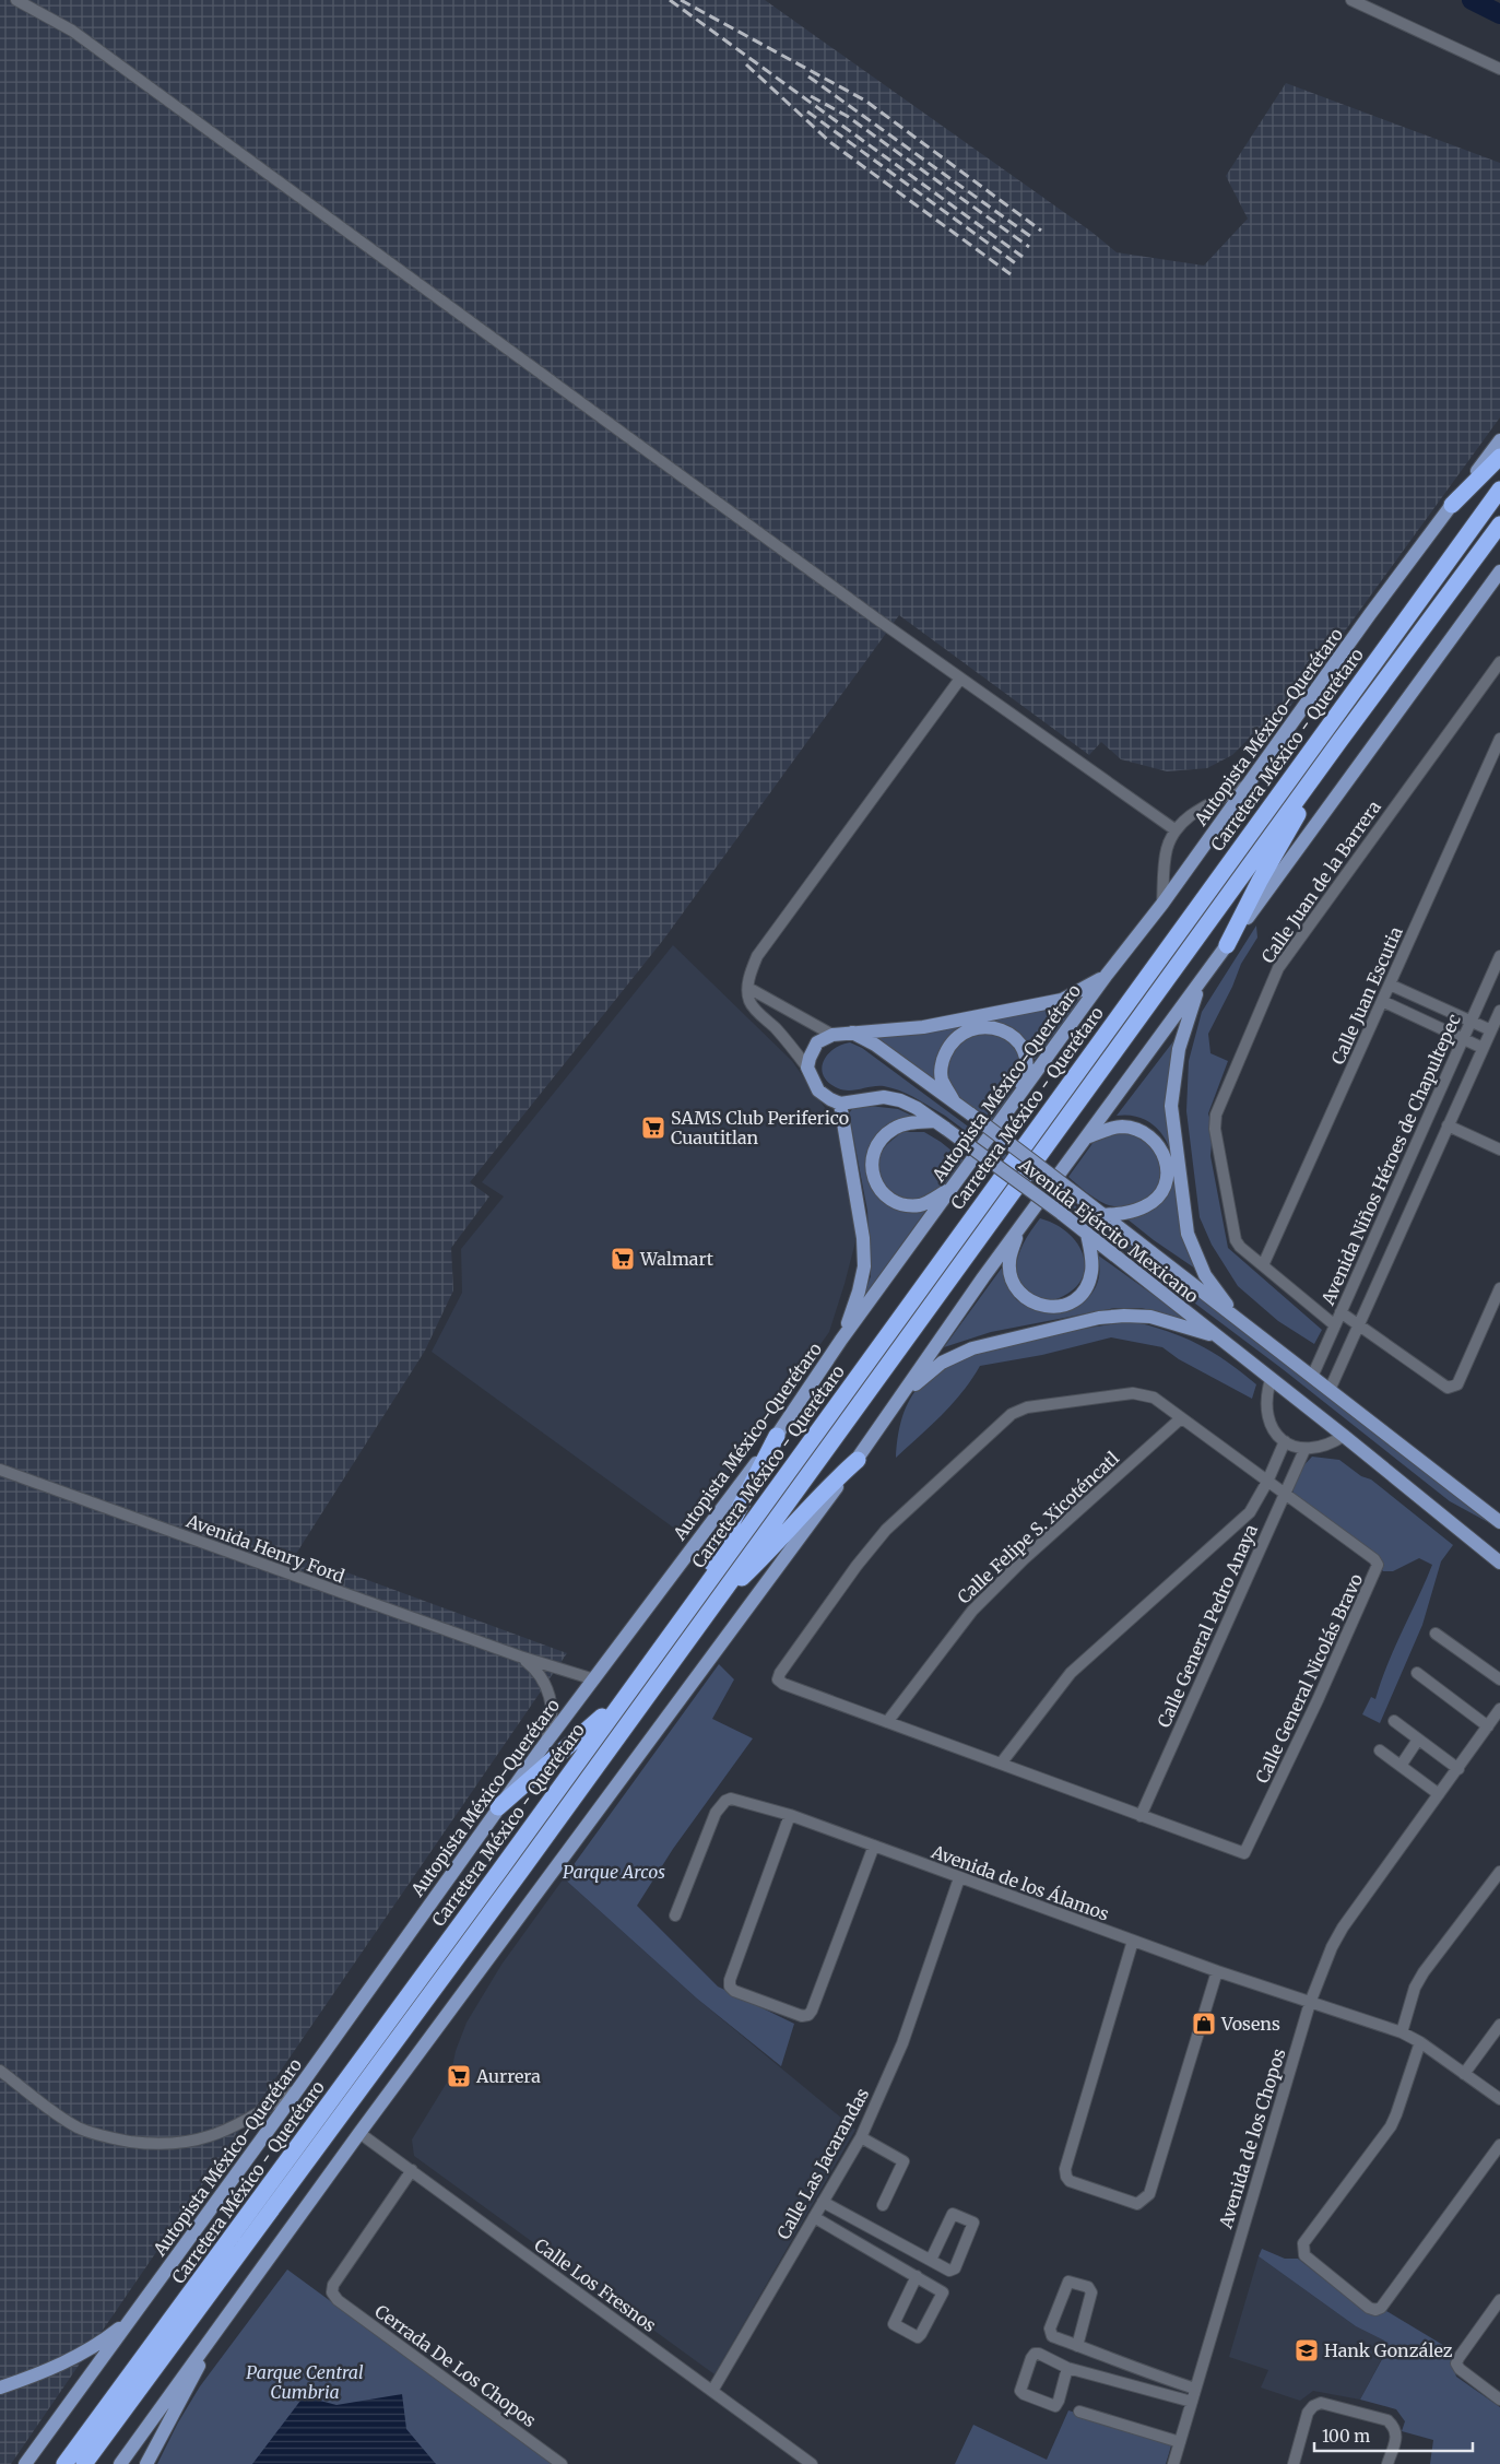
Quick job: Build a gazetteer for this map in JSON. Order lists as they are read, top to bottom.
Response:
{
  "streets": {
    "highway": ["Carretera México - Querétaro"],
    "main road": ["Autopista México-Querétaro", "Avenida Ejército Mexicano"],
    "street": [
      "Calle Juan de la Barrera",
      "Calle Juan Escutia",
      "Avenida Niños Héroes de Chapultepec",
      "Calle Felipe S. Xicoténcatl",
      "Avenida Henry Ford",
      "Calle General Pedro Anaya",
      "Calle General Nicolás Bravo",
      "Avenida de los Álamos",
      "Avenida de los Chopos",
      "Calle Las Jacarandas",
      "Calle Los Fresnos",
      "Cerrada De Los Chopos"
    ]
  },
  "crossings": [
    ["Autopista México-Querétaro", "Avenida Henry Ford"],
    ["Calle Juan de la Barrera", "Calle Juan Escutia"],
    ["Calle Juan de la Barrera", "Avenida Niños Héroes de Chapultepec"],
    ["Avenida Niños Héroes de Chapultepec", "Avenida Ejército Mexicano"],
    ["Calle Felipe S. Xicoténcatl", "Calle General Nicolás Bravo"],
    ["Calle General Pedro Anaya", "Calle General Nicolás Bravo"],
    ["Avenida de los Álamos", "Avenida de los Chopos"],
    ["Avenida de los Álamos", "Calle Las Jacarandas"],
    ["Calle Las Jacarandas", "Calle Los Fresnos"],
    ["Calle Los Fresnos", "Cerrada De Los Chopos"]
  ],
  "parks": ["Parque Arcos", "Parque Central Cumbria"],
  "places": {
    "supermarket": ["SAMS Club Periferico Cuautitlan", "Walmart", "Aurrera"],
    "shop": ["Vosens"],
    "school or university": ["Hank González"]
  },
  "scale_bar": "100 m"
}
